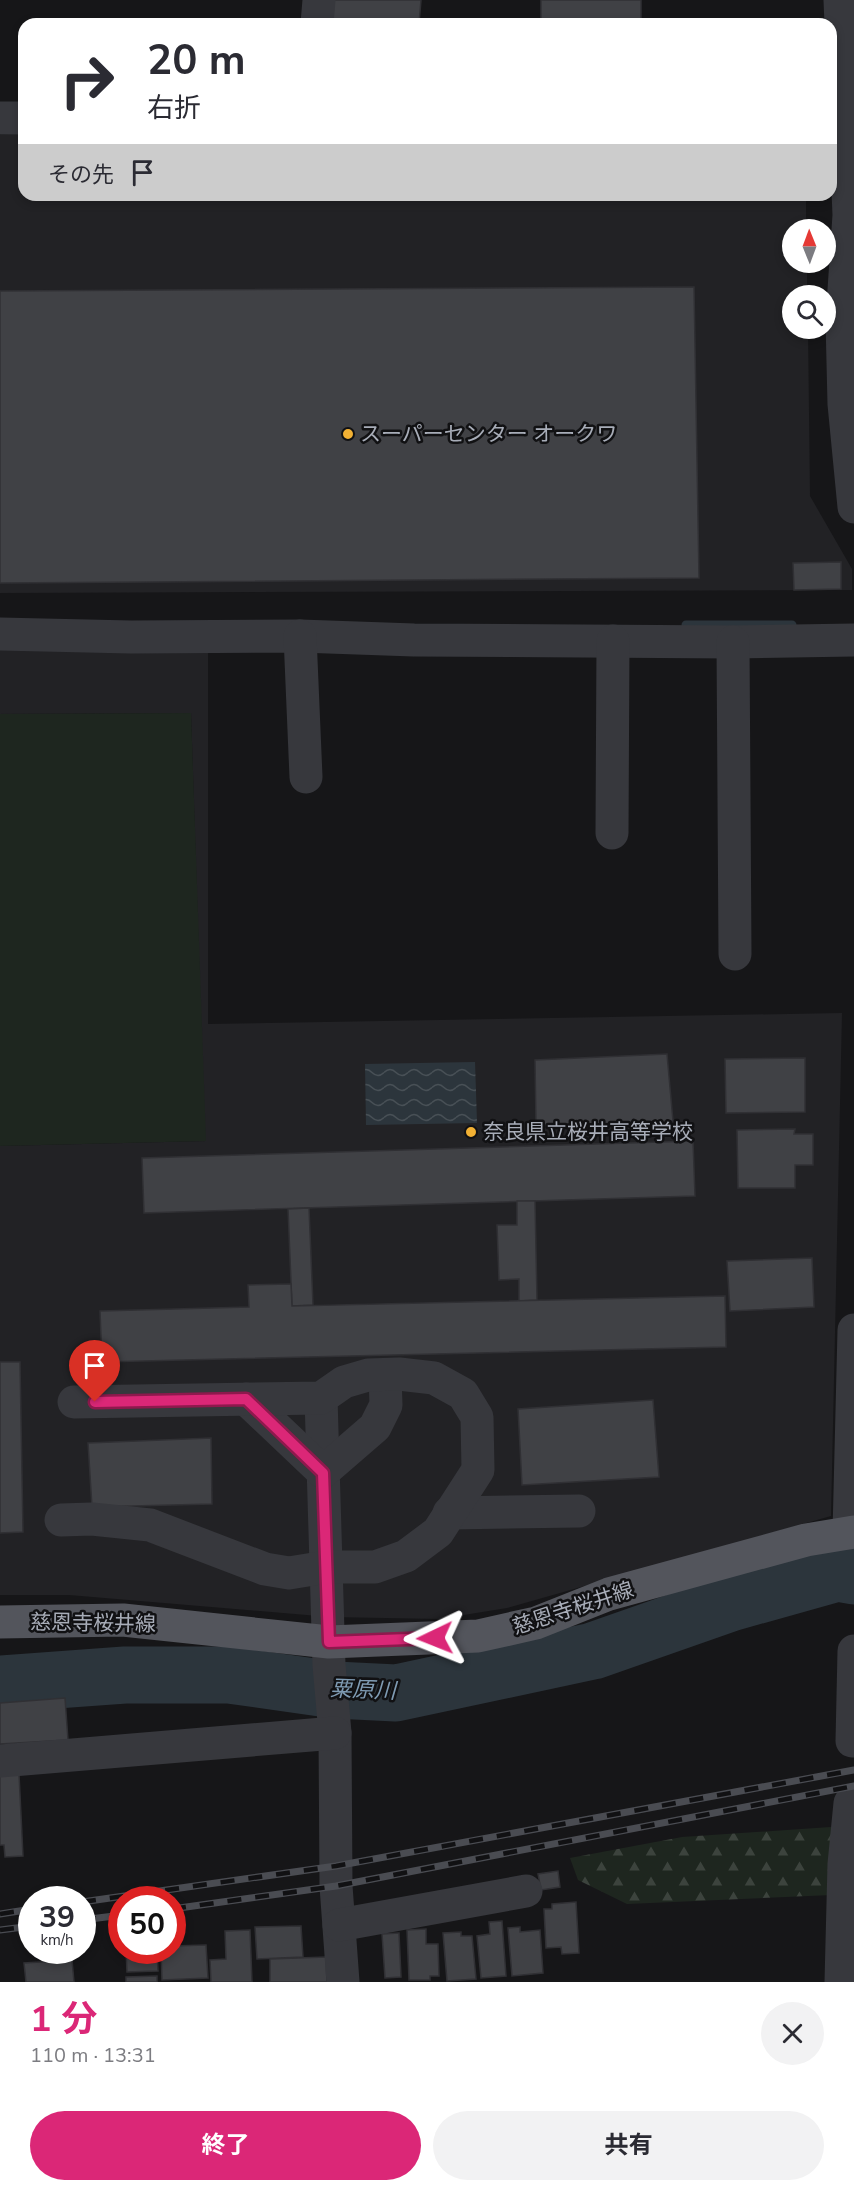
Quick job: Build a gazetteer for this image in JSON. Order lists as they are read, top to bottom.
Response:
{
  "streets": {
    "main road": ["慈恩寺桜井線"]
  },
  "water": ["粟原川"],
  "places": ["スーパーセンター オークワ", "奈良県立桜井高等学校"],
  "north": "top",
  "page": {
    "turn": ["20 m", "右折"],
    "then": "その先",
    "speed": "39 km/h",
    "limit": "50",
    "heading": ["1 分", "110 m · 13:31"],
    "buttons": ["終了", "共有"]
  }
}
